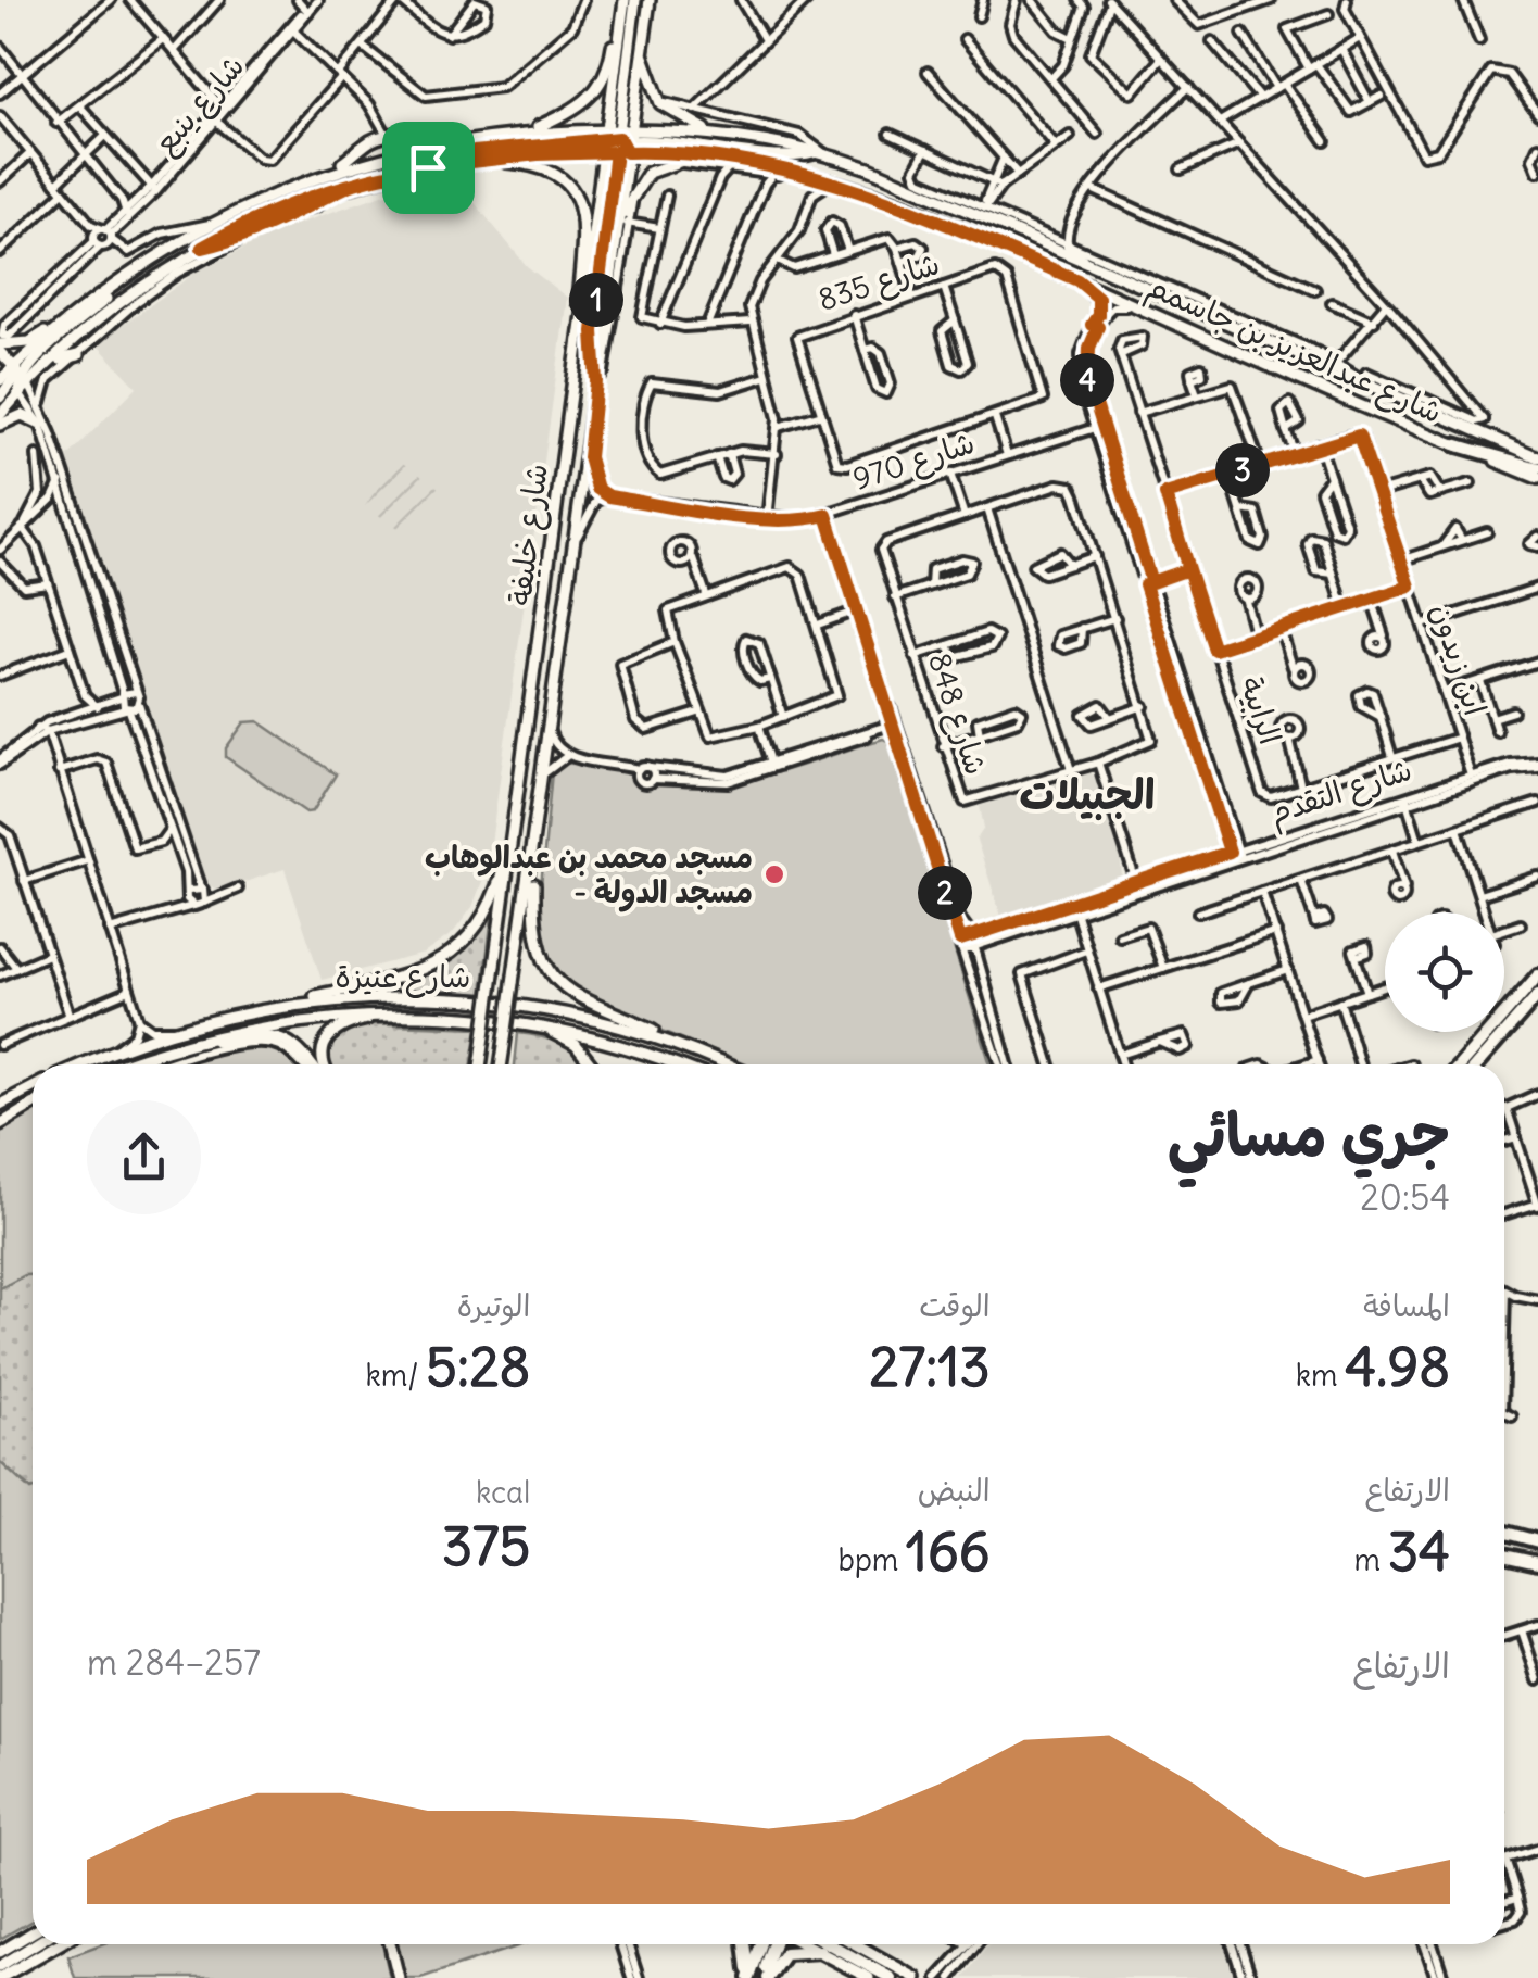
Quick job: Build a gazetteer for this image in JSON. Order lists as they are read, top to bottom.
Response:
{
  "streets": {
    "main road": ["شارع عبدالعزيز بن جاسمم", "شارع خليفة", "شارع عنيزة"],
    "street": [
      "شارع ينبع",
      "شارع 835",
      "شارع 970",
      "ابن زيدون",
      "الرابية",
      "شارع 848",
      "شارع التقدم"
    ]
  },
  "crossings": [
    ["شارع عبدالعزيز بن جاسمم", "شارع خليفة"],
    ["ابن زيدون", "الرابية"],
    ["ابن زيدون", "شارع التقدم"]
  ],
  "districts": ["الجبيلات"],
  "places": ["مسجد محمد بن عبدالوهاب - مسجد الدولة"],
  "page": {
    "pins": [
      "1",
      "4",
      "3",
      "2"
    ],
    "heading": ["جري مسائي", "20:54"],
    "stats": [
      ["المسافة", "4.98 km"],
      ["الوقت", "27:13"],
      ["الوتيرة", "5:28 /km"],
      ["الارتفاع", "34 m"],
      ["النبض", "166 bpm"],
      ["kcal", "375"]
    ],
    "chart": ["الارتفاع", "257–284 m"]
  }
}
